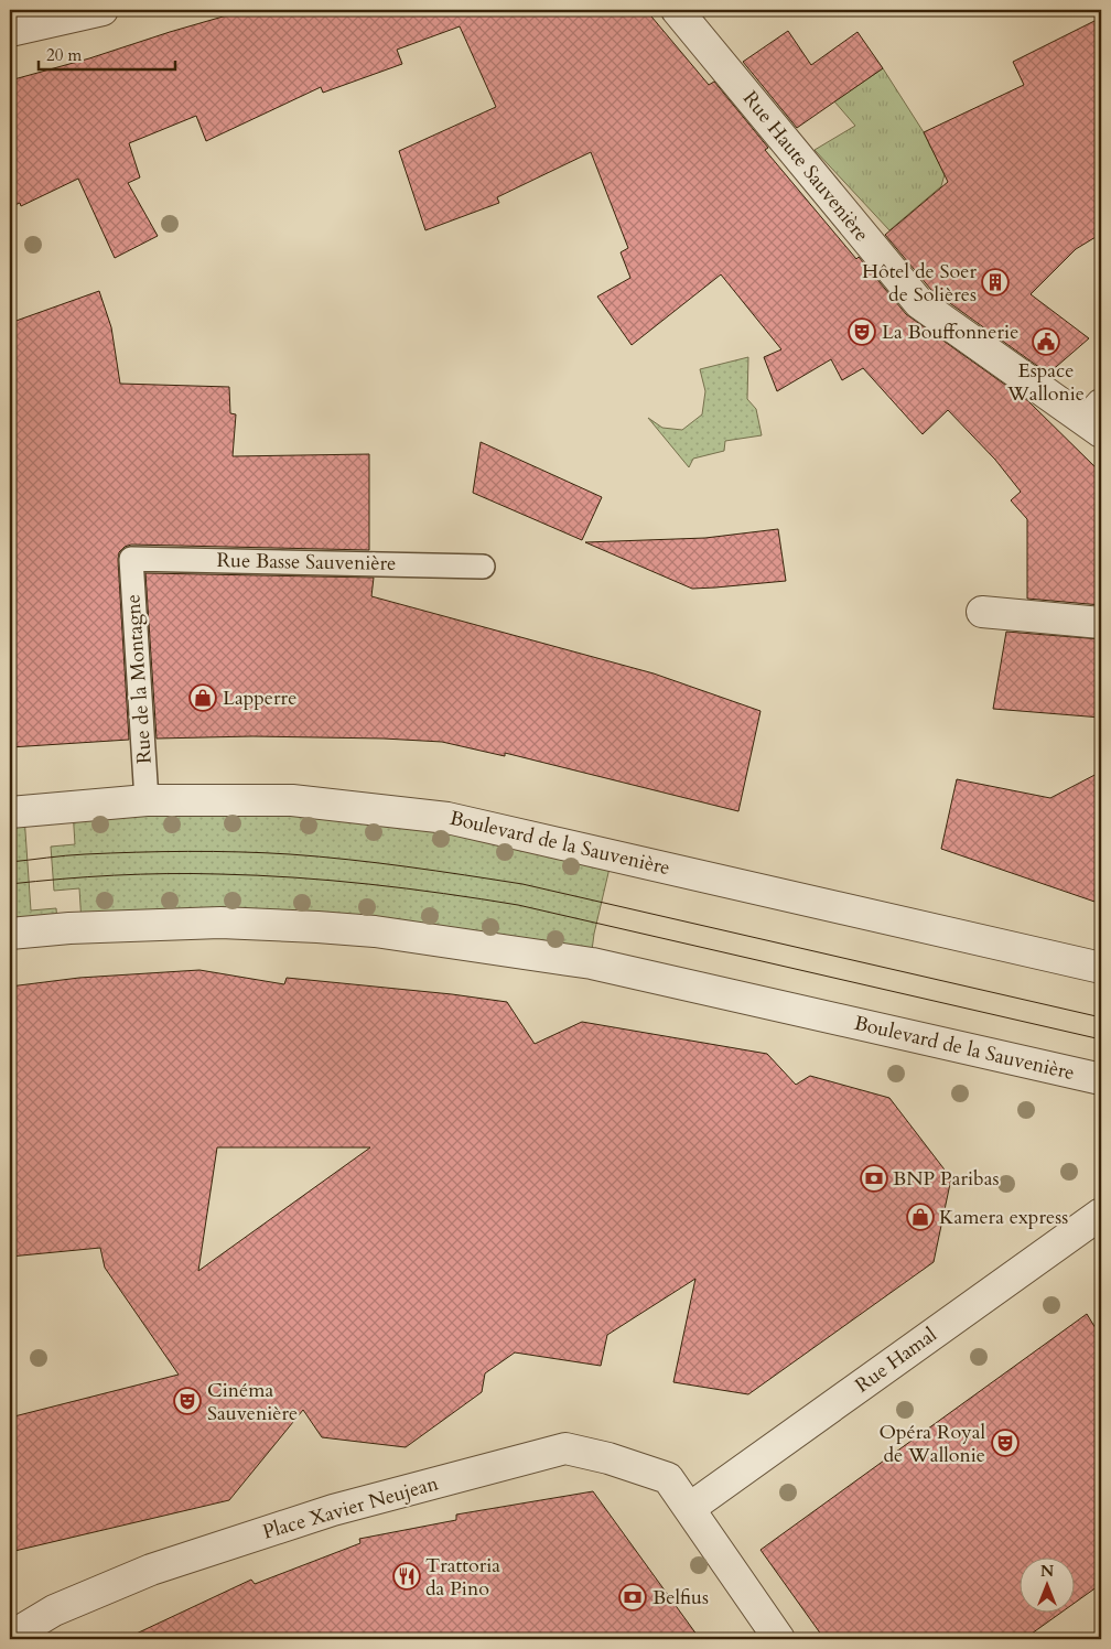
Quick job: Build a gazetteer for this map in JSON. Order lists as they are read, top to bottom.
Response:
{
  "streets": {
    "street": [
      "Rue Haute Sauvenière",
      "Boulevard de la Sauvenière",
      "Rue Hamal",
      "Place Xavier Neujean"
    ],
    "lane": ["Rue Basse Sauvenière", "Rue de la Montagne"]
  },
  "crossings": [
    ["Rue Basse Sauvenière", "Rue de la Montagne"],
    ["Rue de la Montagne", "Boulevard de la Sauvenière"],
    ["Rue Hamal", "Place Xavier Neujean"]
  ],
  "places": {
    "building": ["Hôtel de Soer de Solières"],
    "theatre": ["La Bouffonnerie", "Cinéma Sauvenière", "Opéra Royal de Wallonie"],
    "public building": ["Espace Wallonie"],
    "shop": ["Lapperre", "Kamera express"],
    "bank": ["BNP Paribas", "Belfius"],
    "restaurant": ["Trattoria da Pino"]
  },
  "scale_bar": "20 m",
  "north": "top"
}
